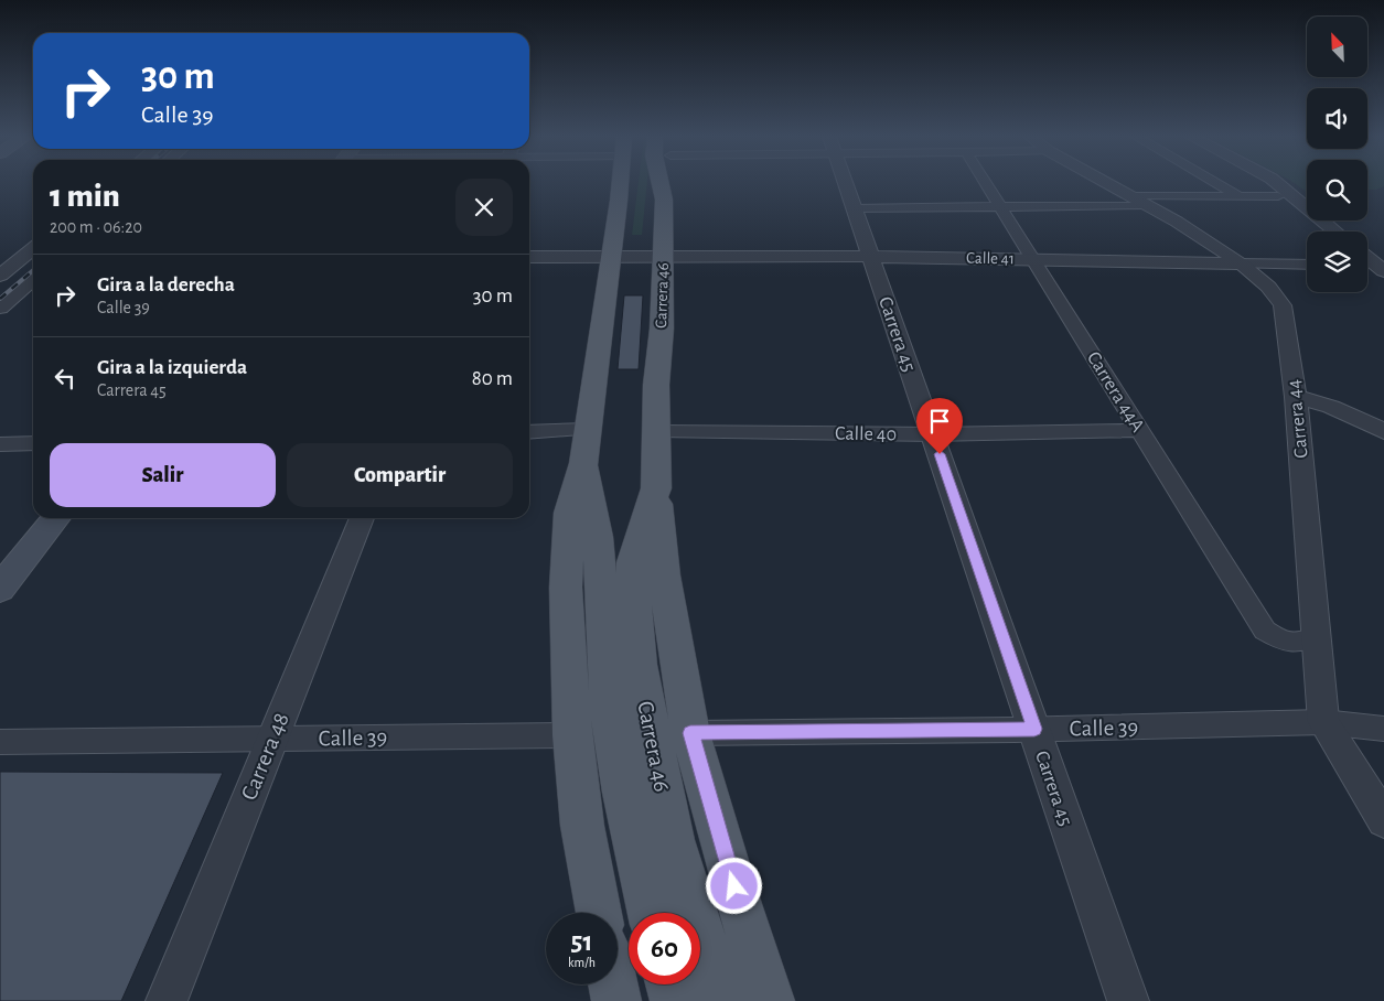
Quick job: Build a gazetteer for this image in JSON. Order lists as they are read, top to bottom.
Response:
{
  "streets": {
    "main road": ["Carrera 46"],
    "street": [
      "Calle 41",
      "Carrera 45",
      "Carrera 44A",
      "Carrera 44",
      "Calle 40",
      "Calle 39",
      "Carrera 48"
    ]
  },
  "crossings": [
    ["Calle 41", "Carrera 46"],
    ["Calle 41", "Carrera 45"],
    ["Calle 41", "Carrera 44A"],
    ["Calle 41", "Carrera 44"],
    ["Carrera 46", "Calle 40"],
    ["Carrera 46", "Calle 39"],
    ["Carrera 45", "Calle 40"],
    ["Carrera 45", "Calle 39"],
    ["Carrera 44A", "Carrera 44"],
    ["Carrera 44A", "Calle 40"],
    ["Carrera 44", "Calle 39"],
    ["Calle 39", "Carrera 48"]
  ],
  "north": "top left",
  "page": {
    "turn": ["30 m", "Calle 39"],
    "heading": ["1 min", "200 m · 06:20"],
    "list": [
      {
        "name": "Gira a la derecha",
        "note": "Calle 39",
        "value": "30 m"
      },
      {
        "name": "Gira a la izquierda",
        "note": "Carrera 45",
        "value": "80 m"
      }
    ],
    "buttons": ["Salir", "Compartir"],
    "speed": "51 km/h",
    "limit": "60"
  }
}
